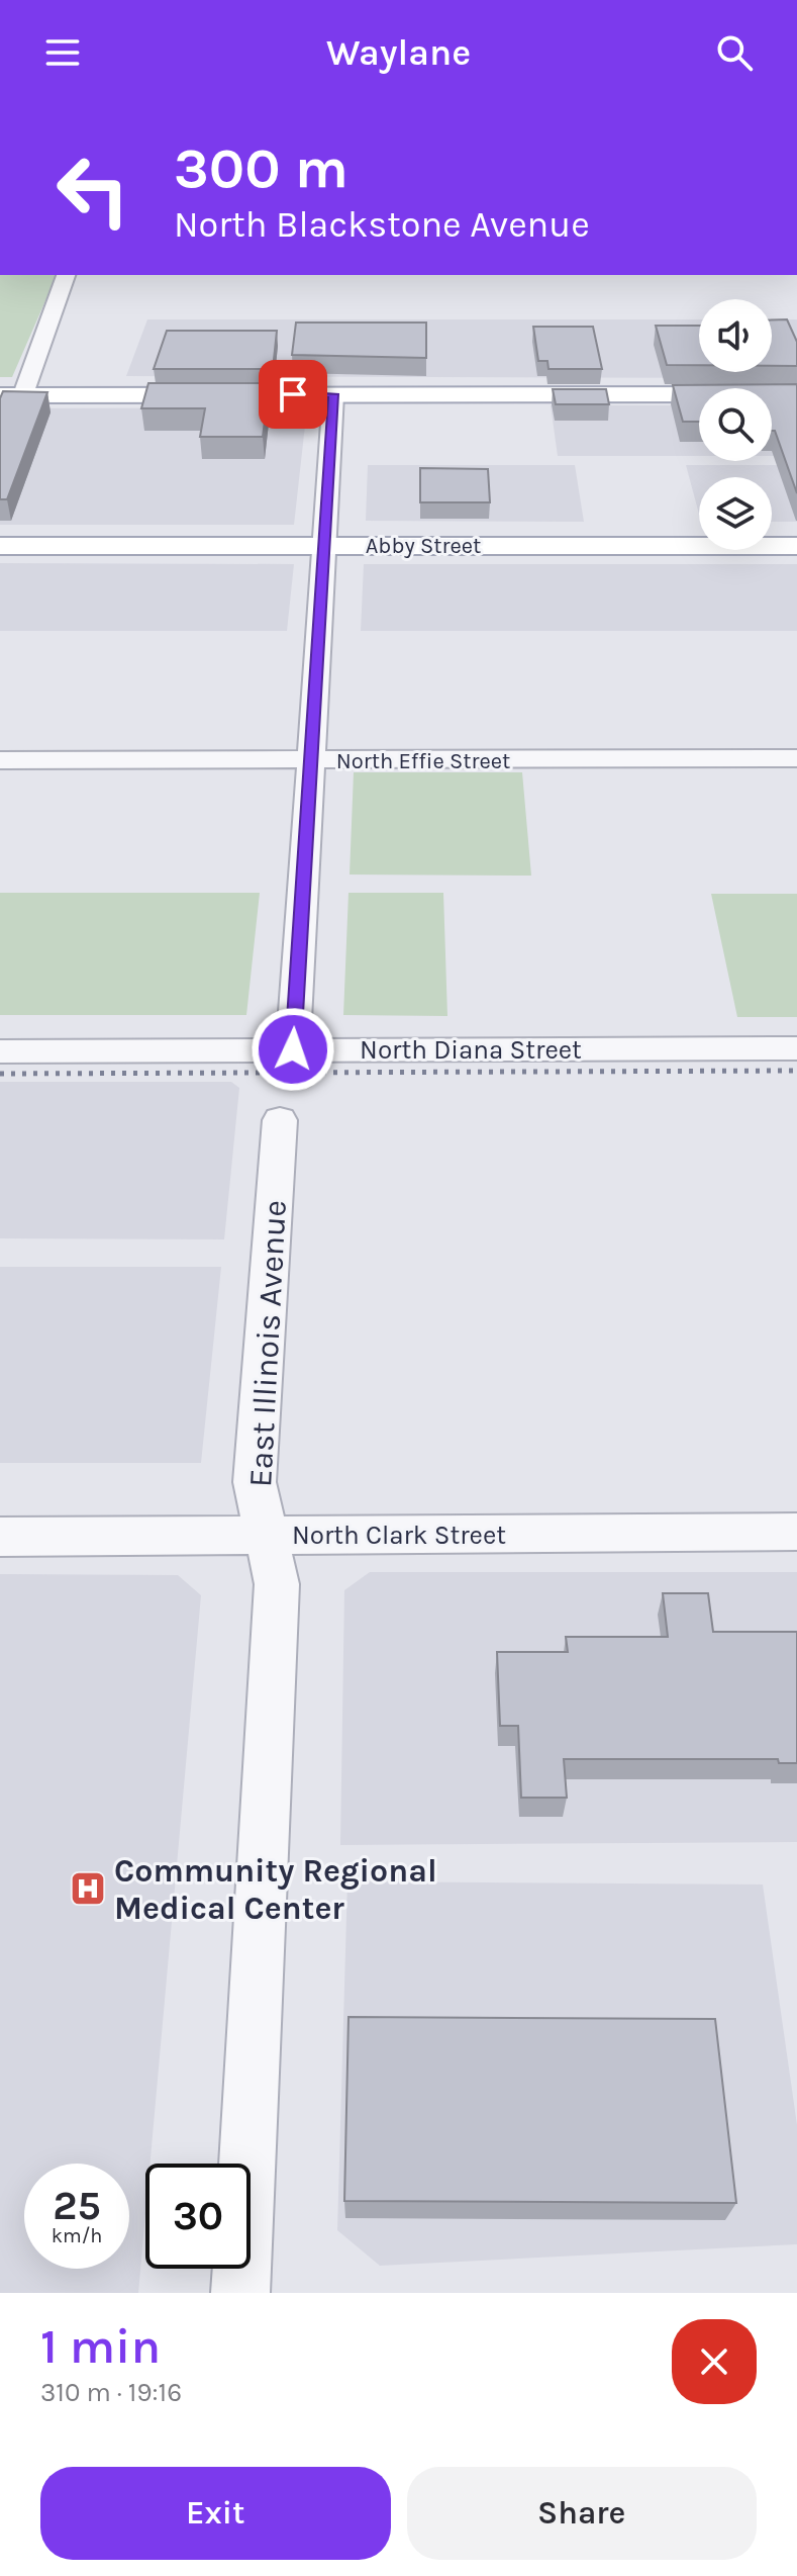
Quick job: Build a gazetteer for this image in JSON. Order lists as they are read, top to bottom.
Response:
{
  "streets": {
    "main road": ["Abby Street"],
    "street": [
      "North Effie Street",
      "North Diana Street",
      "East Illinois Avenue",
      "North Clark Street"
    ]
  },
  "crossings": [
    ["East Illinois Avenue", "North Clark Street"]
  ],
  "places": {
    "hospital": ["Community Regional Medical Center"]
  },
  "page": {
    "header": "Waylane",
    "turn": ["300 m", "North Blackstone Avenue"],
    "speed": "25 km/h",
    "limit": "30",
    "heading": ["1 min", "310 m · 19:16"],
    "buttons": ["Exit", "Share"]
  }
}
